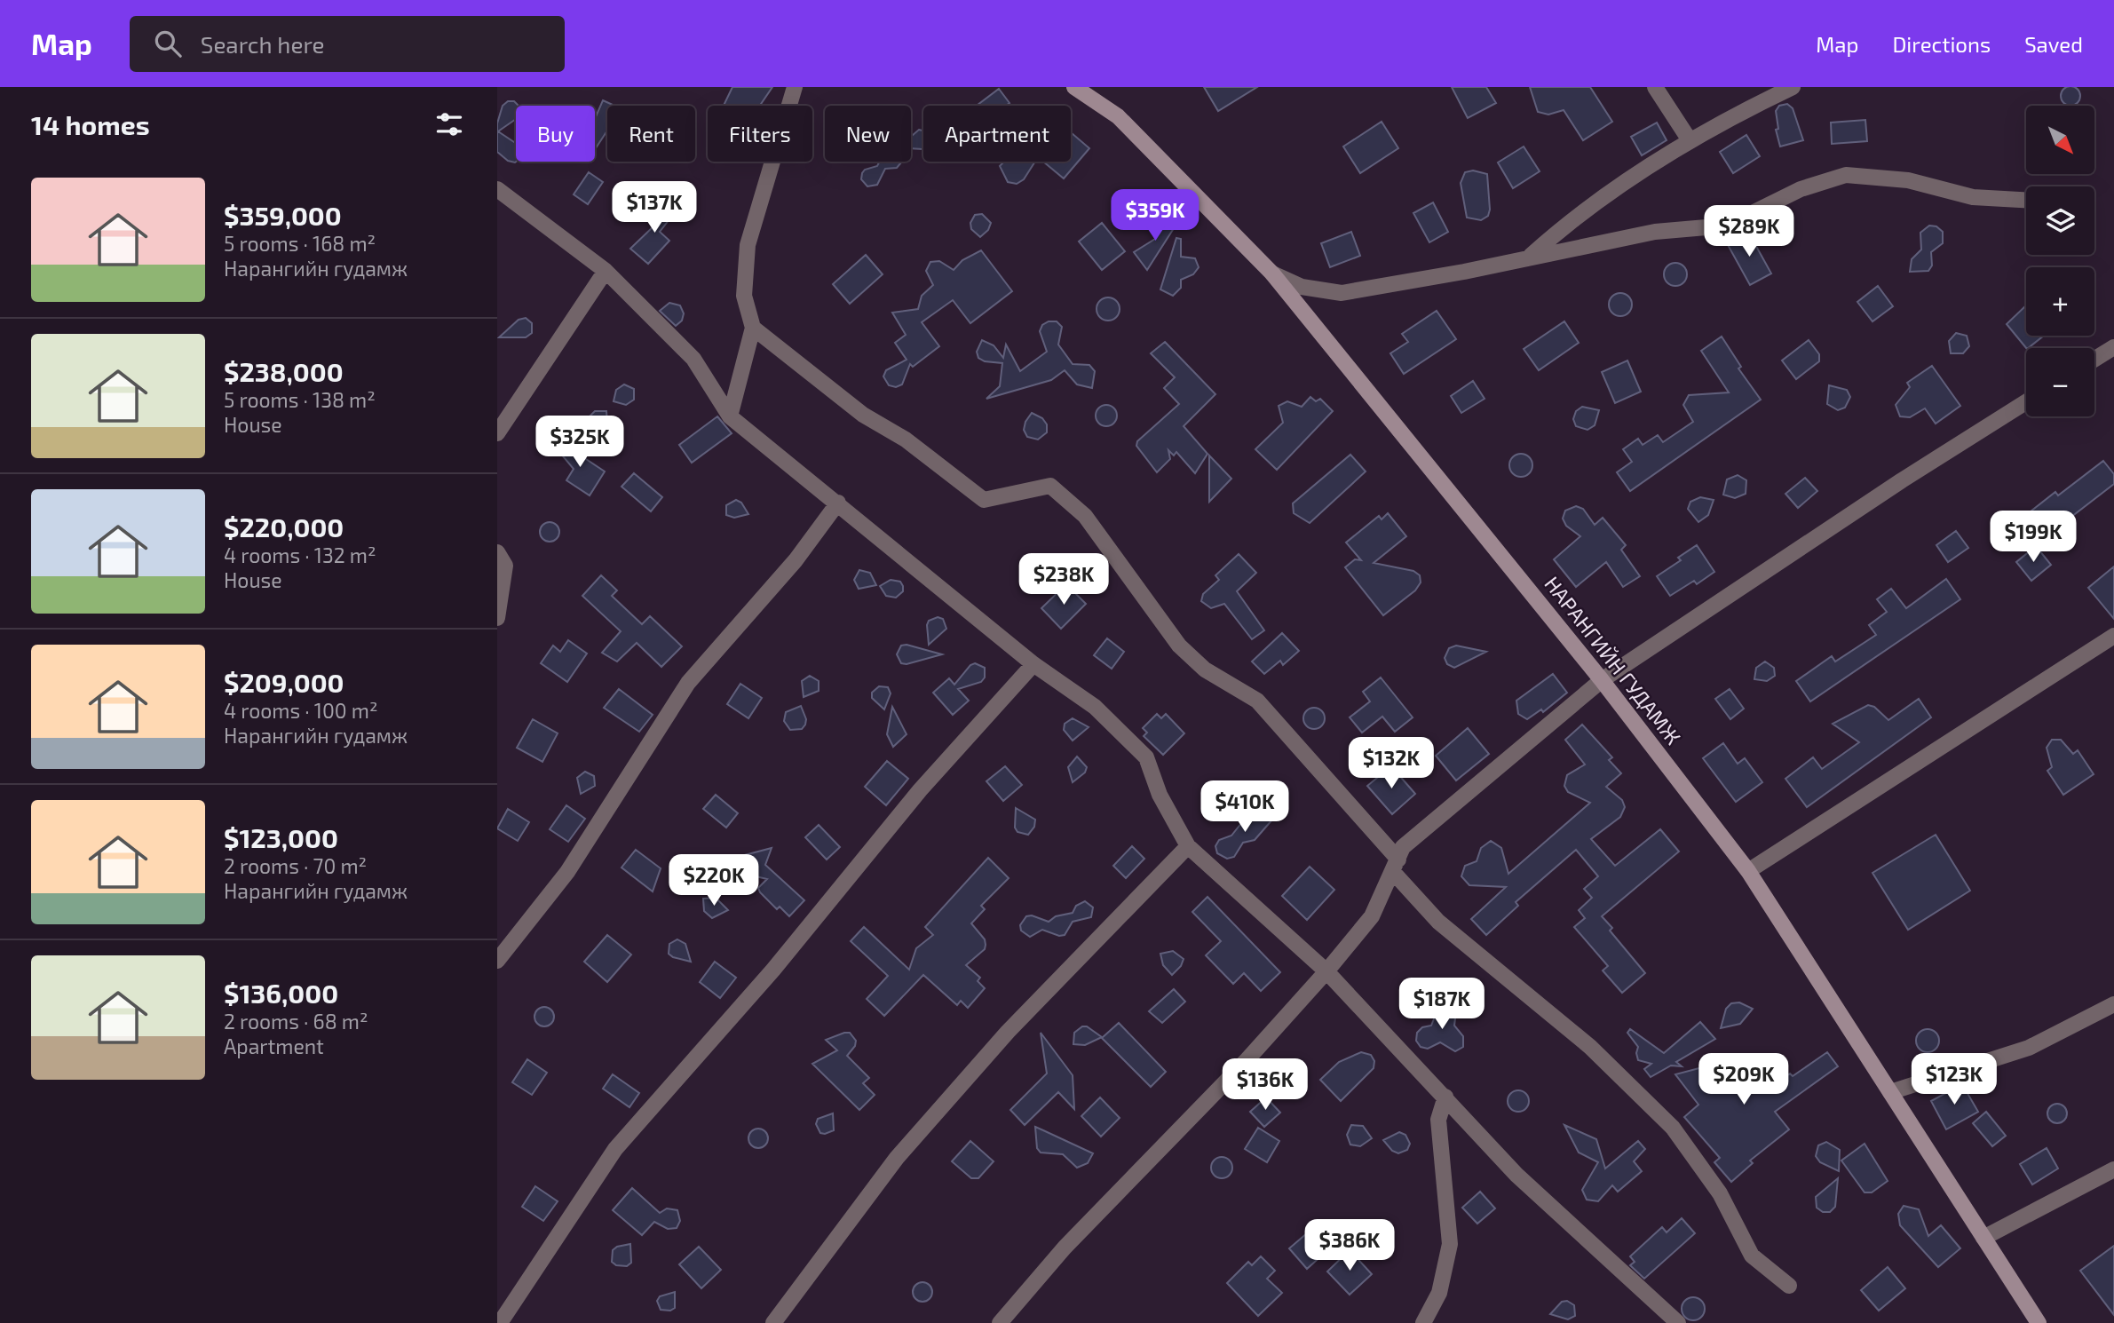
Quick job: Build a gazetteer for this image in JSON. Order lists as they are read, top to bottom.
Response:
{
  "streets": {
    "main road": ["НАРАНГИЙН ГУДАМЖ"]
  },
  "north": "bottom right",
  "page": {
    "header": "Map",
    "search": "Search here",
    "nav": ["Map", "Directions", "Saved"],
    "heading": "14 homes",
    "map_buttons": ["+", "−"],
    "chip": [
      "Buy",
      "Rent",
      "Filters",
      "New",
      "Apartment"
    ],
    "list": [
      {
        "name": "$359,000",
        "note": "5 rooms · 168 m² · Нарангийн гудамж"
      },
      {
        "name": "$238,000",
        "note": "5 rooms · 138 m² · House"
      },
      {
        "name": "$220,000",
        "note": "4 rooms · 132 m² · House"
      },
      {
        "name": "$209,000",
        "note": "4 rooms · 100 m² · Нарангийн гудамж"
      },
      {
        "name": "$123,000",
        "note": "2 rooms · 70 m² · Нарангийн гудамж"
      },
      {
        "name": "$136,000",
        "note": "2 rooms · 68 m² · Apartment"
      }
    ],
    "price": [
      "$137K",
      "$359K",
      "$289K",
      "$325K",
      "$199K",
      "$238K",
      "$132K",
      "$410K",
      "$220K",
      "$187K",
      "$209K",
      "$123K",
      "$136K",
      "$386K"
    ]
  }
}
